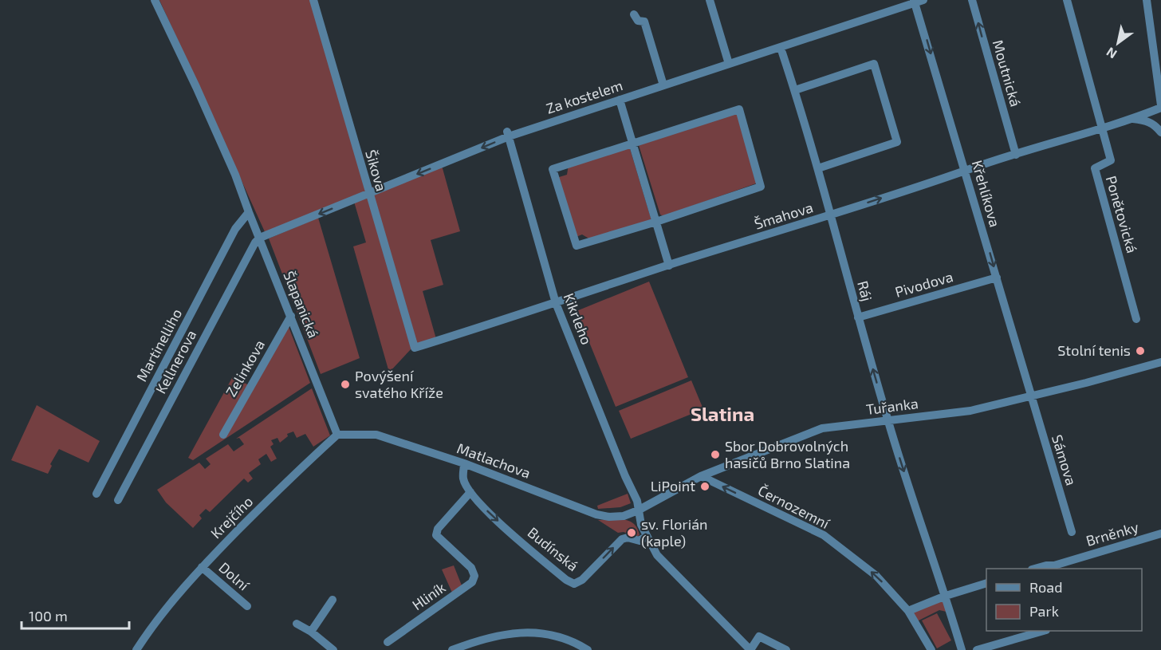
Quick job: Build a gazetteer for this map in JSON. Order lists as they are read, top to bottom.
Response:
{
  "streets": {
    "street": [
      "Moutnická",
      "Za kostelem",
      "Šikova",
      "Křehlíkova",
      "Ponětovická",
      "Šmahova",
      "Pivodova",
      "Ráj",
      "Šlapanická",
      "Kikrleho",
      "Martinelliho",
      "Kellnerova",
      "Zelinkova",
      "Tuřanka",
      "Sámova",
      "Matlachova",
      "Černozemní",
      "Krejčího",
      "Brněnky",
      "Budínská",
      "Dolní",
      "Hliník"
    ]
  },
  "crossings": [
    ["Moutnická", "Šmahova"],
    ["Za kostelem", "Šikova"],
    ["Za kostelem", "Křehlíkova"],
    ["Za kostelem", "Šlapanická"],
    ["Za kostelem", "Kikrleho"],
    ["Za kostelem", "Kellnerova"],
    ["Šikova", "Šmahova"],
    ["Křehlíkova", "Šmahova"],
    ["Křehlíkova", "Pivodova"],
    ["Křehlíkova", "Tuřanka"],
    ["Křehlíkova", "Sámova"],
    ["Ponětovická", "Šmahova"],
    ["Šmahova", "Ráj"],
    ["Šmahova", "Kikrleho"],
    ["Pivodova", "Ráj"],
    ["Ráj", "Tuřanka"],
    ["Šlapanická", "Martinelliho"],
    ["Šlapanická", "Kellnerova"],
    ["Šlapanická", "Zelinkova"],
    ["Šlapanická", "Matlachova"],
    ["Šlapanická", "Krejčího"],
    ["Kikrleho", "Tuřanka"],
    ["Kikrleho", "Matlachova"],
    ["Kikrleho", "Budínská"],
    ["Tuřanka", "Sámova"],
    ["Tuřanka", "Matlachova"],
    ["Tuřanka", "Černozemní"],
    ["Matlachova", "Krejčího"],
    ["Matlachova", "Budínská"],
    ["Krejčího", "Dolní"],
    ["Budínská", "Hliník"]
  ],
  "one_way": [
    "Moutnická",
    "Za kostelem",
    "Křehlíkova",
    "Černozemní"
  ],
  "districts": ["Slatina"],
  "places": [
    "Stolní tenis",
    "Povýšení svatého Kříže",
    "Sbor Dobrovolných hasičů Brno Slatina",
    "LiPoint",
    "sv. Florián (kaple)"
  ],
  "legend": ["Road", "Park"],
  "scale_bar": "100 m",
  "north": "bottom left"
}
